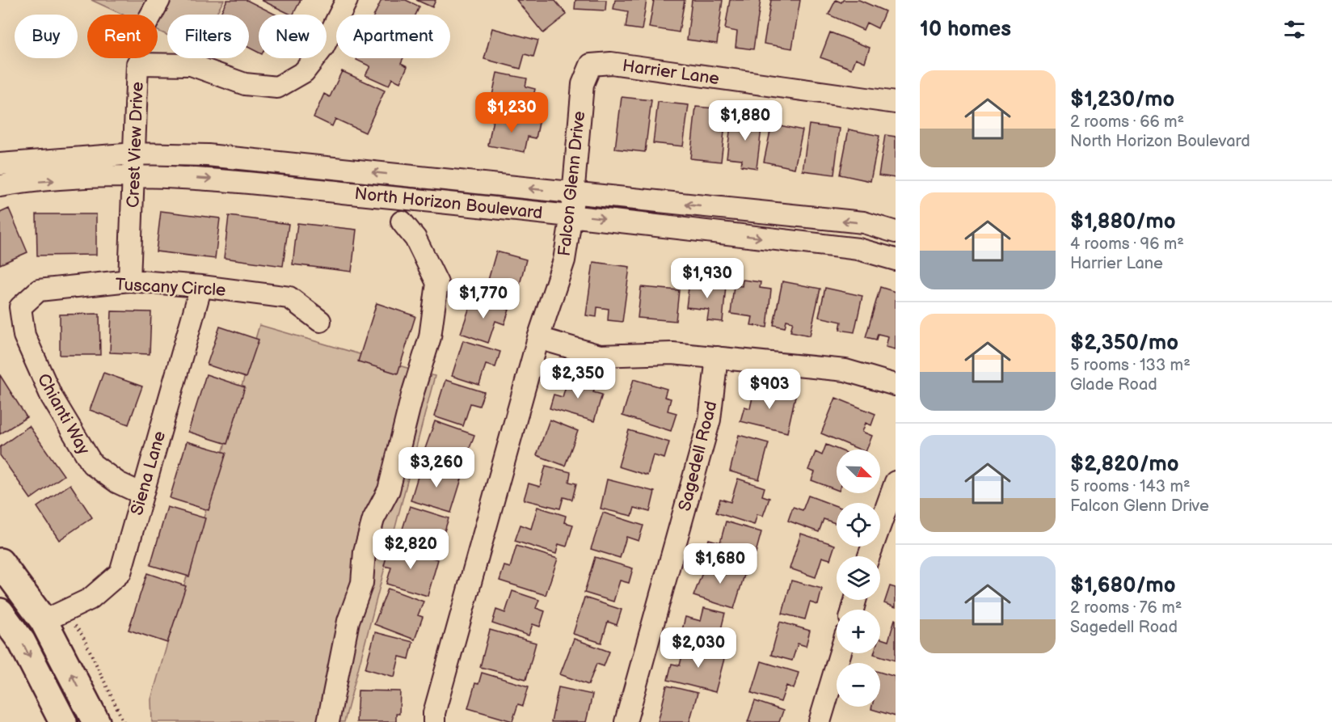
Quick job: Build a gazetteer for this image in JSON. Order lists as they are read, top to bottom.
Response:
{
  "streets": {
    "street": [
      "Harrier Lane",
      "Crest View Drive",
      "Falcon Glenn Drive",
      "North Horizon Boulevard",
      "Tuscany Circle",
      "Chianti Way",
      "Sagedell Road",
      "Siena Lane"
    ]
  },
  "crossings": [
    ["Harrier Lane", "Falcon Glenn Drive"],
    ["Crest View Drive", "North Horizon Boulevard"],
    ["Crest View Drive", "Tuscany Circle"],
    ["Falcon Glenn Drive", "North Horizon Boulevard"],
    ["Tuscany Circle", "Chianti Way"],
    ["Tuscany Circle", "Siena Lane"],
    ["Chianti Way", "Siena Lane"]
  ],
  "north": "bottom right",
  "page": {
    "heading": "10 homes",
    "chip": [
      "Buy",
      "Rent",
      "Filters",
      "New",
      "Apartment"
    ],
    "list": [
      {
        "name": "$1,230/mo",
        "note": "2 rooms · 66 m² · North Horizon Boulevard"
      },
      {
        "name": "$1,880/mo",
        "note": "4 rooms · 96 m² · Harrier Lane"
      },
      {
        "name": "$2,350/mo",
        "note": "5 rooms · 133 m² · Glade Road"
      },
      {
        "name": "$2,820/mo",
        "note": "5 rooms · 143 m² · Falcon Glenn Drive"
      },
      {
        "name": "$1,680/mo",
        "note": "2 rooms · 76 m² · Sagedell Road"
      }
    ],
    "price": [
      "$1,230",
      "$1,880",
      "$1,930",
      "$1,770",
      "$2,350",
      "$903",
      "$3,260",
      "$2,820",
      "$1,680",
      "$2,030"
    ],
    "map_buttons": ["+", "−"]
  }
}
